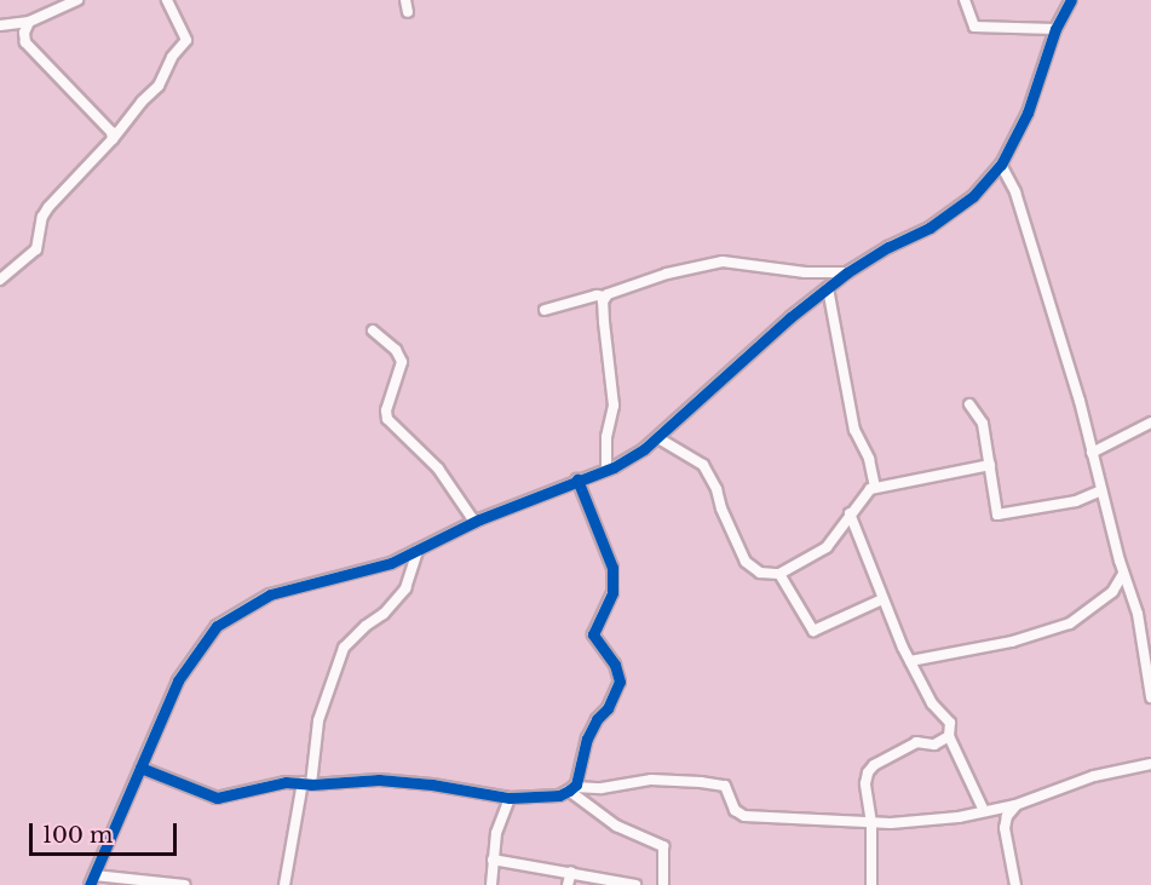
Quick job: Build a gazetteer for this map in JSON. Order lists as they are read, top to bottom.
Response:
{
  "scale_bar": "100 m"
}
